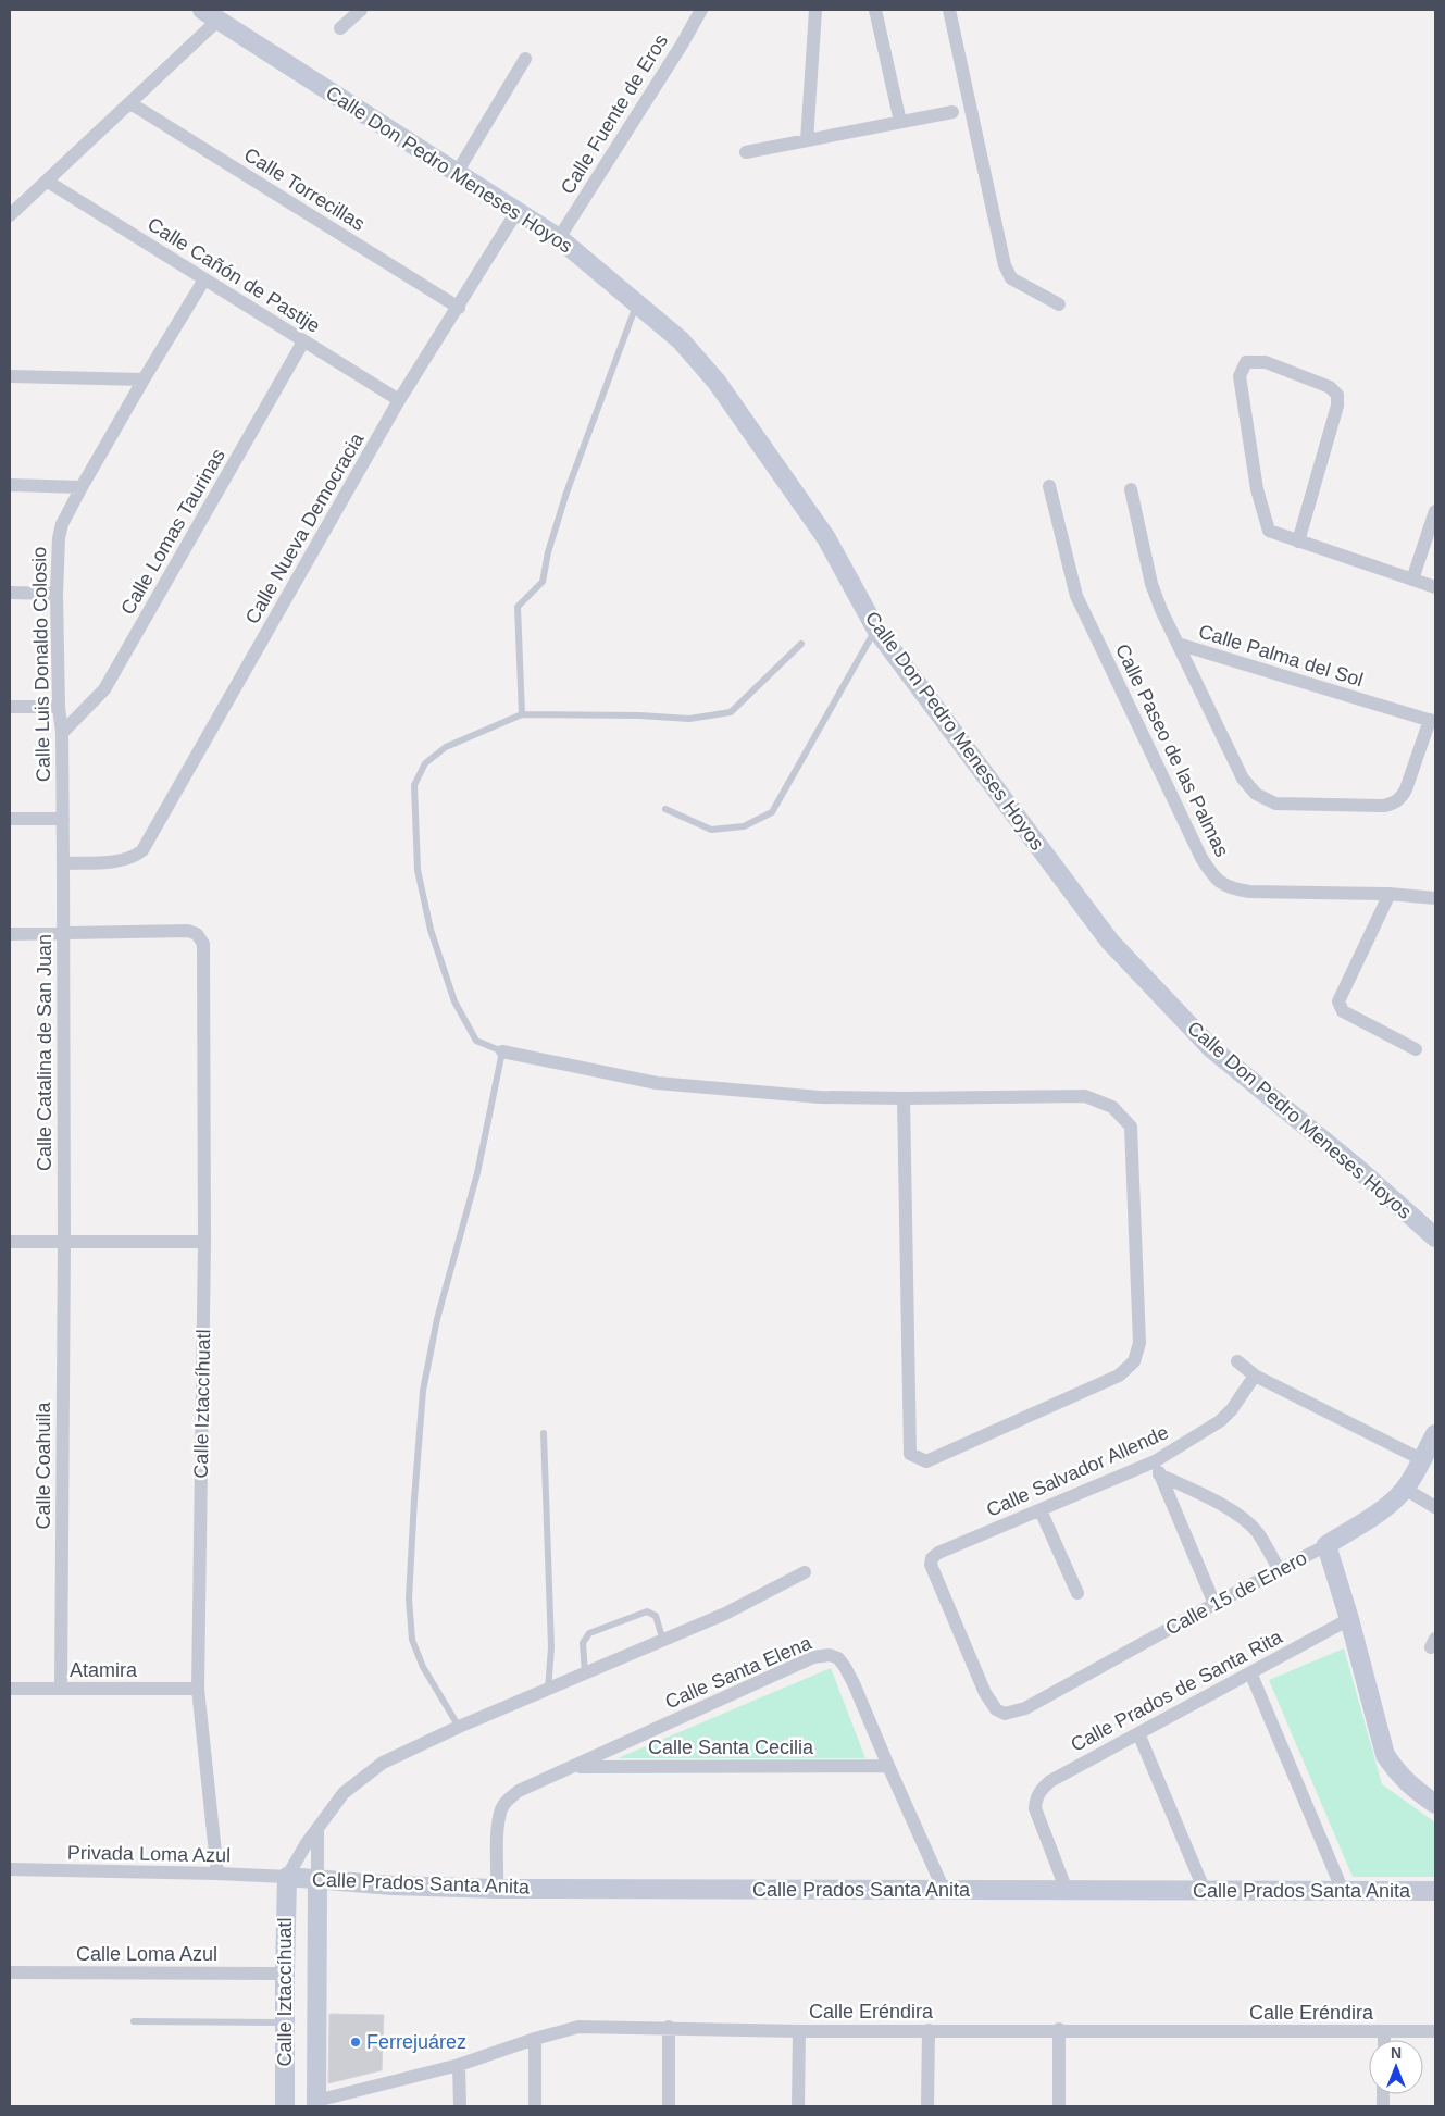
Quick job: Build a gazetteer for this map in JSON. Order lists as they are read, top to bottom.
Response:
{
  "streets": {
    "street": [
      "Calle Fuente de Eros",
      "Calle Don Pedro Meneses Hoyos",
      "Calle Torrecillas",
      "Calle Cañón de Pastije",
      "Calle Nueva Democracia",
      "Calle Lomas Taurinas",
      "Calle Palma del Sol",
      "Calle Luis Donaldo Colosio",
      "Calle Paseo de las Palmas",
      "Calle Catalina de San Juan",
      "Calle Iztaccíhuatl",
      "Calle Coahuila",
      "Calle Salvador Allende",
      "Calle 15 de Enero",
      "Atamira",
      "Calle Santa Elena",
      "Calle Prados de Santa Rita",
      "Calle Santa Cecilia",
      "Privada Loma Azul",
      "Calle Prados Santa Anita",
      "Calle Loma Azul",
      "Calle Eréndira"
    ]
  },
  "crossings": [
    ["Calle Fuente de Eros", "Calle Don Pedro Meneses Hoyos"],
    ["Calle Don Pedro Meneses Hoyos", "Calle Nueva Democracia"],
    ["Calle Torrecillas", "Calle Nueva Democracia"],
    ["Calle Cañón de Pastije", "Calle Nueva Democracia"],
    ["Calle Cañón de Pastije", "Calle Lomas Taurinas"],
    ["Calle Cañón de Pastije", "Calle Luis Donaldo Colosio"],
    ["Calle Nueva Democracia", "Calle Luis Donaldo Colosio"],
    ["Calle Nueva Democracia", "Calle Catalina de San Juan"],
    ["Calle Lomas Taurinas", "Calle Luis Donaldo Colosio"],
    ["Calle Luis Donaldo Colosio", "Calle Catalina de San Juan"],
    ["Calle Catalina de San Juan", "Calle Iztaccíhuatl"],
    ["Calle Catalina de San Juan", "Calle Coahuila"],
    ["Calle Iztaccíhuatl", "Atamira"],
    ["Calle Iztaccíhuatl", "Privada Loma Azul"],
    ["Calle Iztaccíhuatl", "Calle Prados Santa Anita"],
    ["Calle Iztaccíhuatl", "Calle Loma Azul"],
    ["Calle Iztaccíhuatl", "Calle Eréndira"],
    ["Calle Coahuila", "Atamira"],
    ["Calle Salvador Allende", "Calle 15 de Enero"],
    ["Calle Santa Elena", "Calle Santa Cecilia"],
    ["Calle Santa Elena", "Calle Prados Santa Anita"],
    ["Calle Prados de Santa Rita", "Calle Prados Santa Anita"],
    ["Privada Loma Azul", "Calle Prados Santa Anita"]
  ],
  "places": ["Ferrejuárez"],
  "north": "top"
}
